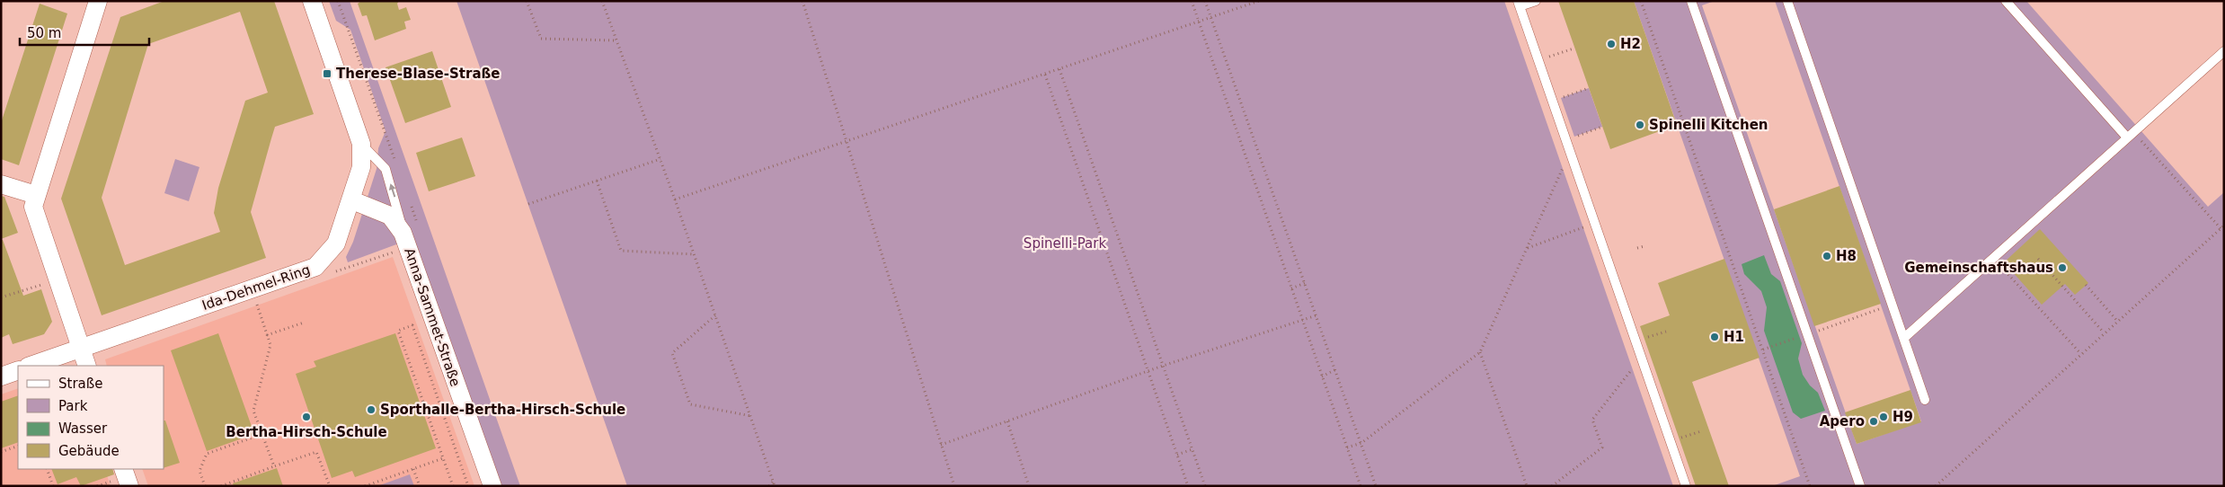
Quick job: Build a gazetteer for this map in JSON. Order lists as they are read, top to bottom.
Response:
{
  "streets": {
    "street": ["Ida-Dehmel-Ring", "Anna-Sammet-Straße"]
  },
  "crossings": [
    ["Ida-Dehmel-Ring", "Anna-Sammet-Straße"]
  ],
  "parks": ["Spinelli-Park"],
  "places": {
    "other": [
      "H2",
      "Spinelli Kitchen",
      "H8",
      "Gemeinschaftshaus",
      "H1",
      "Sporthalle-Bertha-Hirsch-Schule",
      "Bertha-Hirsch-Schule",
      "H9",
      "Apero"
    ],
    "transit": ["Therese-Blase-Straße"]
  },
  "legend": [
    "Straße",
    "Park",
    "Wasser",
    "Gebäude"
  ],
  "scale_bar": "50 m"
}
